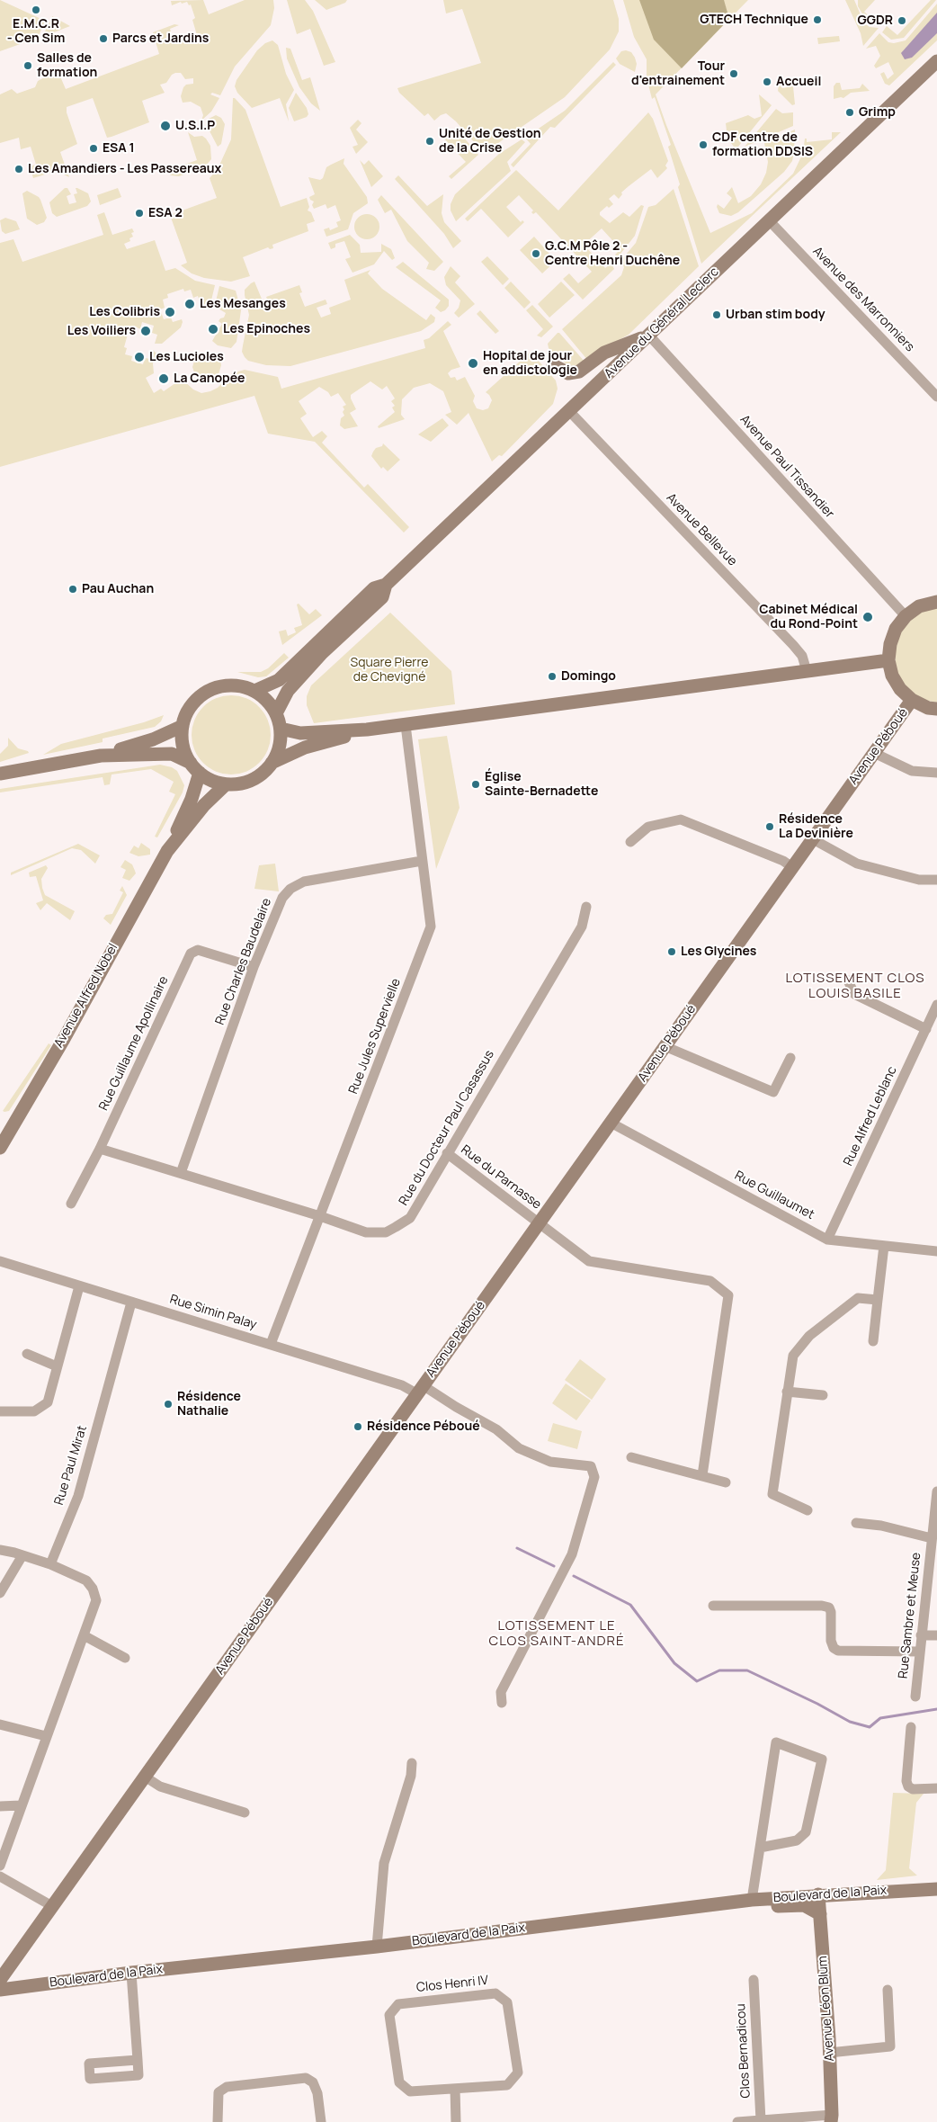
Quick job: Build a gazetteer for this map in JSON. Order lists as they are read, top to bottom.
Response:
{
  "streets": {
    "main road": [
      "Avenue du Général Leclerc",
      "Avenue Péboué",
      "Avenue Alfred Nobel",
      "Boulevard de la Paix",
      "Avenue Léon Blum"
    ],
    "street": [
      "Avenue des Marronniers",
      "Avenue Paul Tissandier",
      "Avenue Bellevue",
      "Rue Charles Baudelaire",
      "Rue Jules Supervielle",
      "Rue Guillaume Apollinaire",
      "Rue Alfred Leblanc",
      "Rue du Docteur Paul Casassus",
      "Rue du Parnasse",
      "Rue Guillaumet",
      "Rue Simin Palay",
      "Rue Paul Mirat",
      "Rue Sambre et Meuse",
      "Clos Henri IV",
      "Clos Bernadicou"
    ]
  },
  "crossings": [
    ["Avenue des Marronniers", "Avenue du Général Leclerc"],
    ["Avenue du Général Leclerc", "Avenue Paul Tissandier"],
    ["Avenue du Général Leclerc", "Avenue Bellevue"],
    ["Avenue du Général Leclerc", "Avenue Alfred Nobel"],
    ["Avenue Péboué", "Rue du Parnasse"],
    ["Avenue Péboué", "Rue Guillaumet"],
    ["Avenue Péboué", "Rue Simin Palay"],
    ["Rue Charles Baudelaire", "Rue Jules Supervielle"],
    ["Rue Charles Baudelaire", "Rue Guillaume Apollinaire"],
    ["Rue Charles Baudelaire", "Rue du Docteur Paul Casassus"],
    ["Rue Jules Supervielle", "Rue du Docteur Paul Casassus"],
    ["Rue Jules Supervielle", "Rue Simin Palay"],
    ["Rue Guillaume Apollinaire", "Rue du Docteur Paul Casassus"],
    ["Rue Alfred Leblanc", "Rue Guillaumet"],
    ["Rue du Docteur Paul Casassus", "Rue du Parnasse"],
    ["Rue Simin Palay", "Rue Paul Mirat"],
    ["Boulevard de la Paix", "Avenue Léon Blum"]
  ],
  "districts": ["LOTISSEMENT CLOS LOUIS BASILE", "LOTISSEMENT LE CLOS SAINT-ANDRÉ"],
  "parks": ["Square Pierre de Chevigné"],
  "places": [
    "E.M.C.R - Cen Sim",
    "GTECH Technique",
    "GGDR",
    "Parcs et Jardins",
    "Salles de formation",
    "Tour d'entrainement",
    "Accueil",
    "Grimp",
    "U.S.I.P",
    "Unité de Gestion de la Crise",
    "CDF centre de formation DDSIS",
    "ESA 1",
    "Les Amandiers - Les Passereaux",
    "ESA 2",
    "G.C.M Pôle 2 - Centre Henri Duchêne",
    "Les Mesanges",
    "Les Colibris",
    "Urban stim body",
    "Les Epinoches",
    "Les Voiliers",
    "Les Lucioles",
    "Hopital de jour en addictologie",
    "La Canopée",
    "Pau Auchan",
    "Cabinet Médical du Rond-Point",
    "Domingo",
    "Église Sainte-Bernadette",
    "Résidence La Devinière",
    "Les Glycines",
    "Résidence Nathalie",
    "Résidence Péboué"
  ]
}
